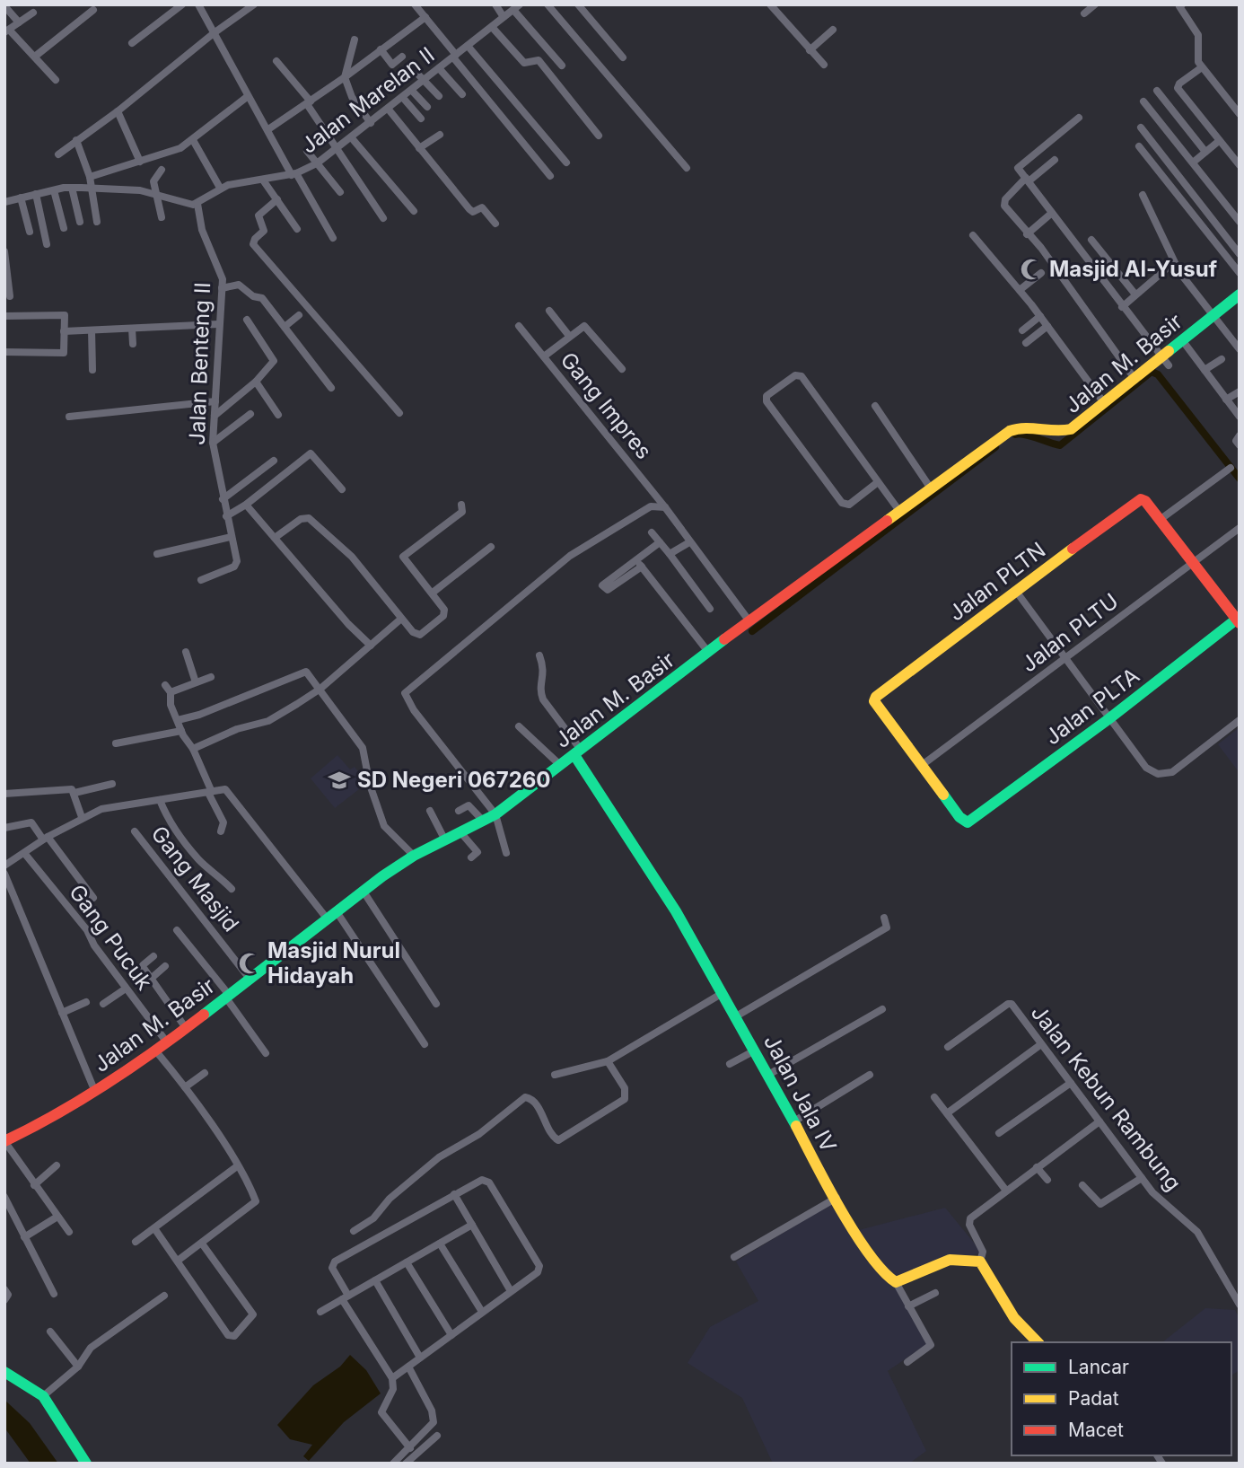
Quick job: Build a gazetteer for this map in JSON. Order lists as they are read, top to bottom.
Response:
{
  "streets": {
    "street": [
      "Jalan Marelan II",
      "Jalan Benteng II",
      "Jalan M. Basir",
      "Gang Impres",
      "Jalan PLTN",
      "Jalan PLTU",
      "Jalan PLTA",
      "Gang Masjid",
      "Gang Pucuk",
      "Jalan Jala IV",
      "Jalan Kebun Rambung"
    ]
  },
  "crossings": [
    ["Jalan Marelan II", "Jalan Benteng II"],
    ["Jalan M. Basir", "Gang Impres"],
    ["Jalan M. Basir", "Gang Masjid"],
    ["Jalan M. Basir", "Gang Pucuk"],
    ["Jalan M. Basir", "Jalan Jala IV"],
    ["Jalan PLTN", "Jalan PLTU"],
    ["Jalan PLTN", "Jalan PLTA"]
  ],
  "places": {
    "mosque": ["Masjid Al-Yusuf", "Masjid Nurul Hidayah"],
    "school or university": ["SD Negeri 067260"]
  },
  "legend": ["Lancar", "Padat", "Macet"]
}
